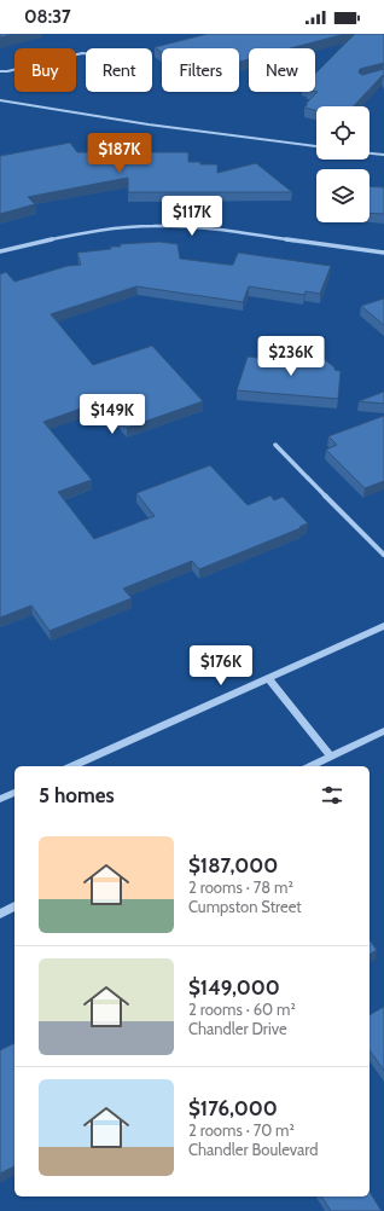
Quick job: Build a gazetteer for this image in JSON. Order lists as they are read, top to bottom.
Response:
{
  "page": {
    "status": "08:37",
    "chip": [
      "Buy",
      "Rent",
      "Filters",
      "New"
    ],
    "price": [
      "$187K",
      "$117K",
      "$236K",
      "$149K",
      "$176K"
    ],
    "heading": "5 homes",
    "list": [
      {
        "name": "$187,000",
        "note": "2 rooms · 78 m² · Cumpston Street"
      },
      {
        "name": "$149,000",
        "note": "2 rooms · 60 m² · Chandler Drive"
      },
      {
        "name": "$176,000",
        "note": "2 rooms · 70 m² · Chandler Boulevard"
      }
    ]
  }
}
